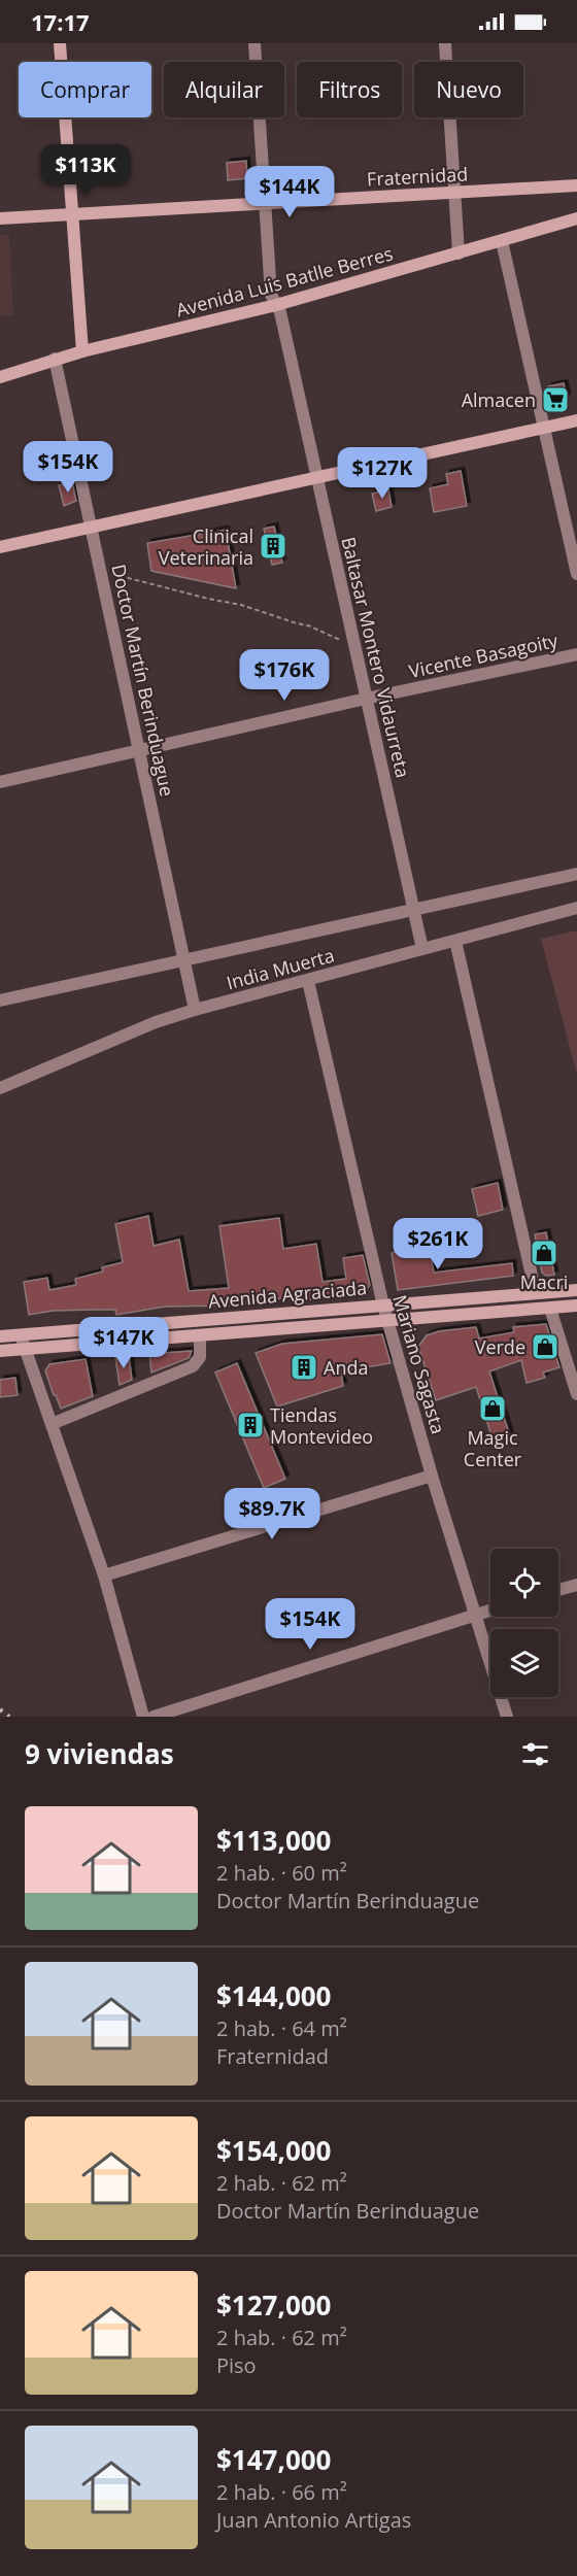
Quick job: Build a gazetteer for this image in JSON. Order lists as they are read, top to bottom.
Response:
{
  "streets": {
    "street": [
      "Fraternidad",
      "Avenida Luis Batlle Berres",
      "Vicente Basagoity",
      "Baltasar Montero Vidaurreta",
      "Doctor Martín Berinduague",
      "India Muerta",
      "Avenida Agraciada",
      "Mariano Sagasta"
    ]
  },
  "crossings": [
    ["Fraternidad", "Baltasar Montero Vidaurreta"],
    ["Avenida Luis Batlle Berres", "Baltasar Montero Vidaurreta"],
    ["Avenida Luis Batlle Berres", "Doctor Martín Berinduague"],
    ["Vicente Basagoity", "Baltasar Montero Vidaurreta"],
    ["Vicente Basagoity", "Doctor Martín Berinduague"],
    ["Baltasar Montero Vidaurreta", "India Muerta"],
    ["Doctor Martín Berinduague", "India Muerta"],
    ["India Muerta", "Mariano Sagasta"],
    ["Avenida Agraciada", "Mariano Sagasta"]
  ],
  "places": {
    "supermarket": ["Almacen"],
    "building": ["Clinical Veterinaria", "Anda", "Tiendas Montevideo"],
    "shop": ["Macri", "Verde", "Magic Center"]
  },
  "page": {
    "status": "17:17",
    "chip": [
      "Comprar",
      "Alquilar",
      "Filtros",
      "Nuevo"
    ],
    "price": [
      "$113K",
      "$144K",
      "$154K",
      "$127K",
      "$176K",
      "$261K",
      "$147K",
      "$89.7K",
      "$154K"
    ],
    "heading": "9 viviendas",
    "list": [
      {
        "name": "$113,000",
        "note": "2 hab. · 60 m² · Doctor Martín Berinduague"
      },
      {
        "name": "$144,000",
        "note": "2 hab. · 64 m² · Fraternidad"
      },
      {
        "name": "$154,000",
        "note": "2 hab. · 62 m² · Doctor Martín Berinduague"
      },
      {
        "name": "$127,000",
        "note": "2 hab. · 62 m² · Piso"
      },
      {
        "name": "$147,000",
        "note": "2 hab. · 66 m² · Juan Antonio Artigas"
      }
    ]
  }
}
